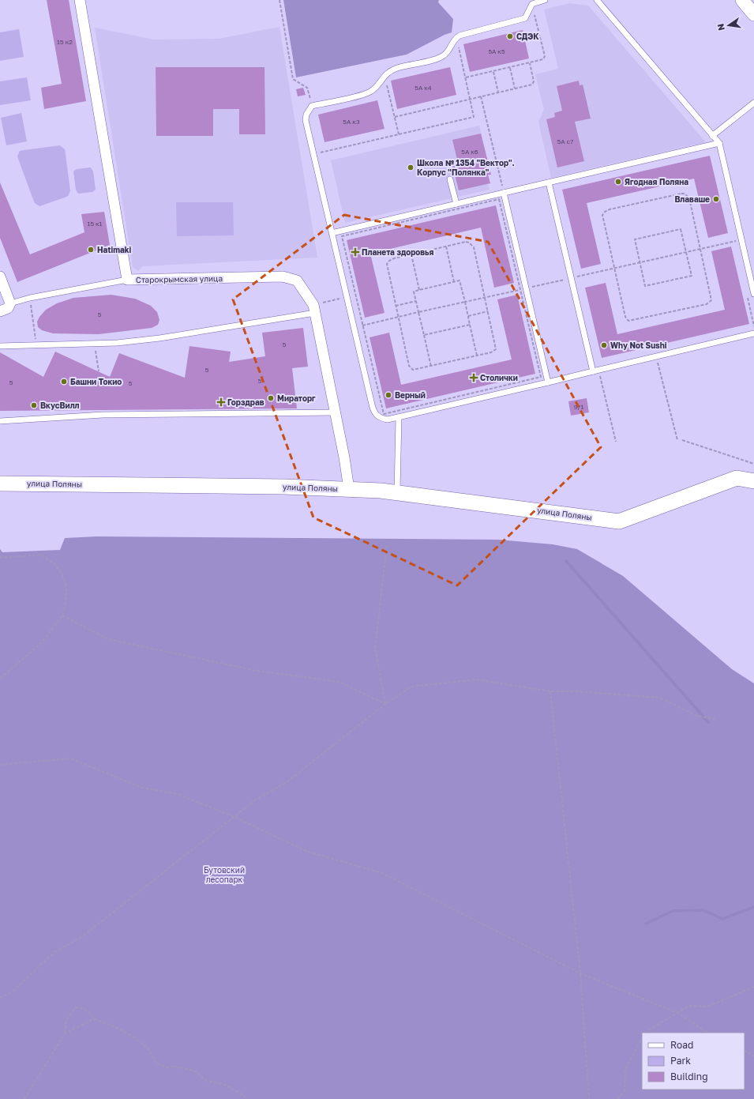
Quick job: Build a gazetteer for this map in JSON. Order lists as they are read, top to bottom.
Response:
{
  "streets": {
    "main road": ["улица Поляны"],
    "street": ["Старокрымская улица"]
  },
  "crossings": [
    ["Старокрымская улица", "улица Поляны"]
  ],
  "parks": ["Бутовский лесопарк"],
  "places": {
    "other": [
      "СДЭК",
      "Школа № 1354 \"Вектор\". Корпус \"Полянка\"",
      "Ягодная Поляна",
      "Влаваше",
      "Hatimaki",
      "Why Not Sushi",
      "Башни Токио",
      "Верный",
      "Мираторг",
      "ВкусВилл"
    ],
    "health": ["Планета здоровья", "Столички", "Горздрав"]
  },
  "house_numbers": [
    "15 к2",
    "5А к5",
    "5А к4",
    "5А к3",
    "5А с7",
    "5А к6",
    "15 к1",
    "5",
    "5",
    "5",
    "5",
    "5",
    "5",
    "9/1"
  ],
  "legend": ["Road", "Park", "Building"],
  "north": "left"
}
